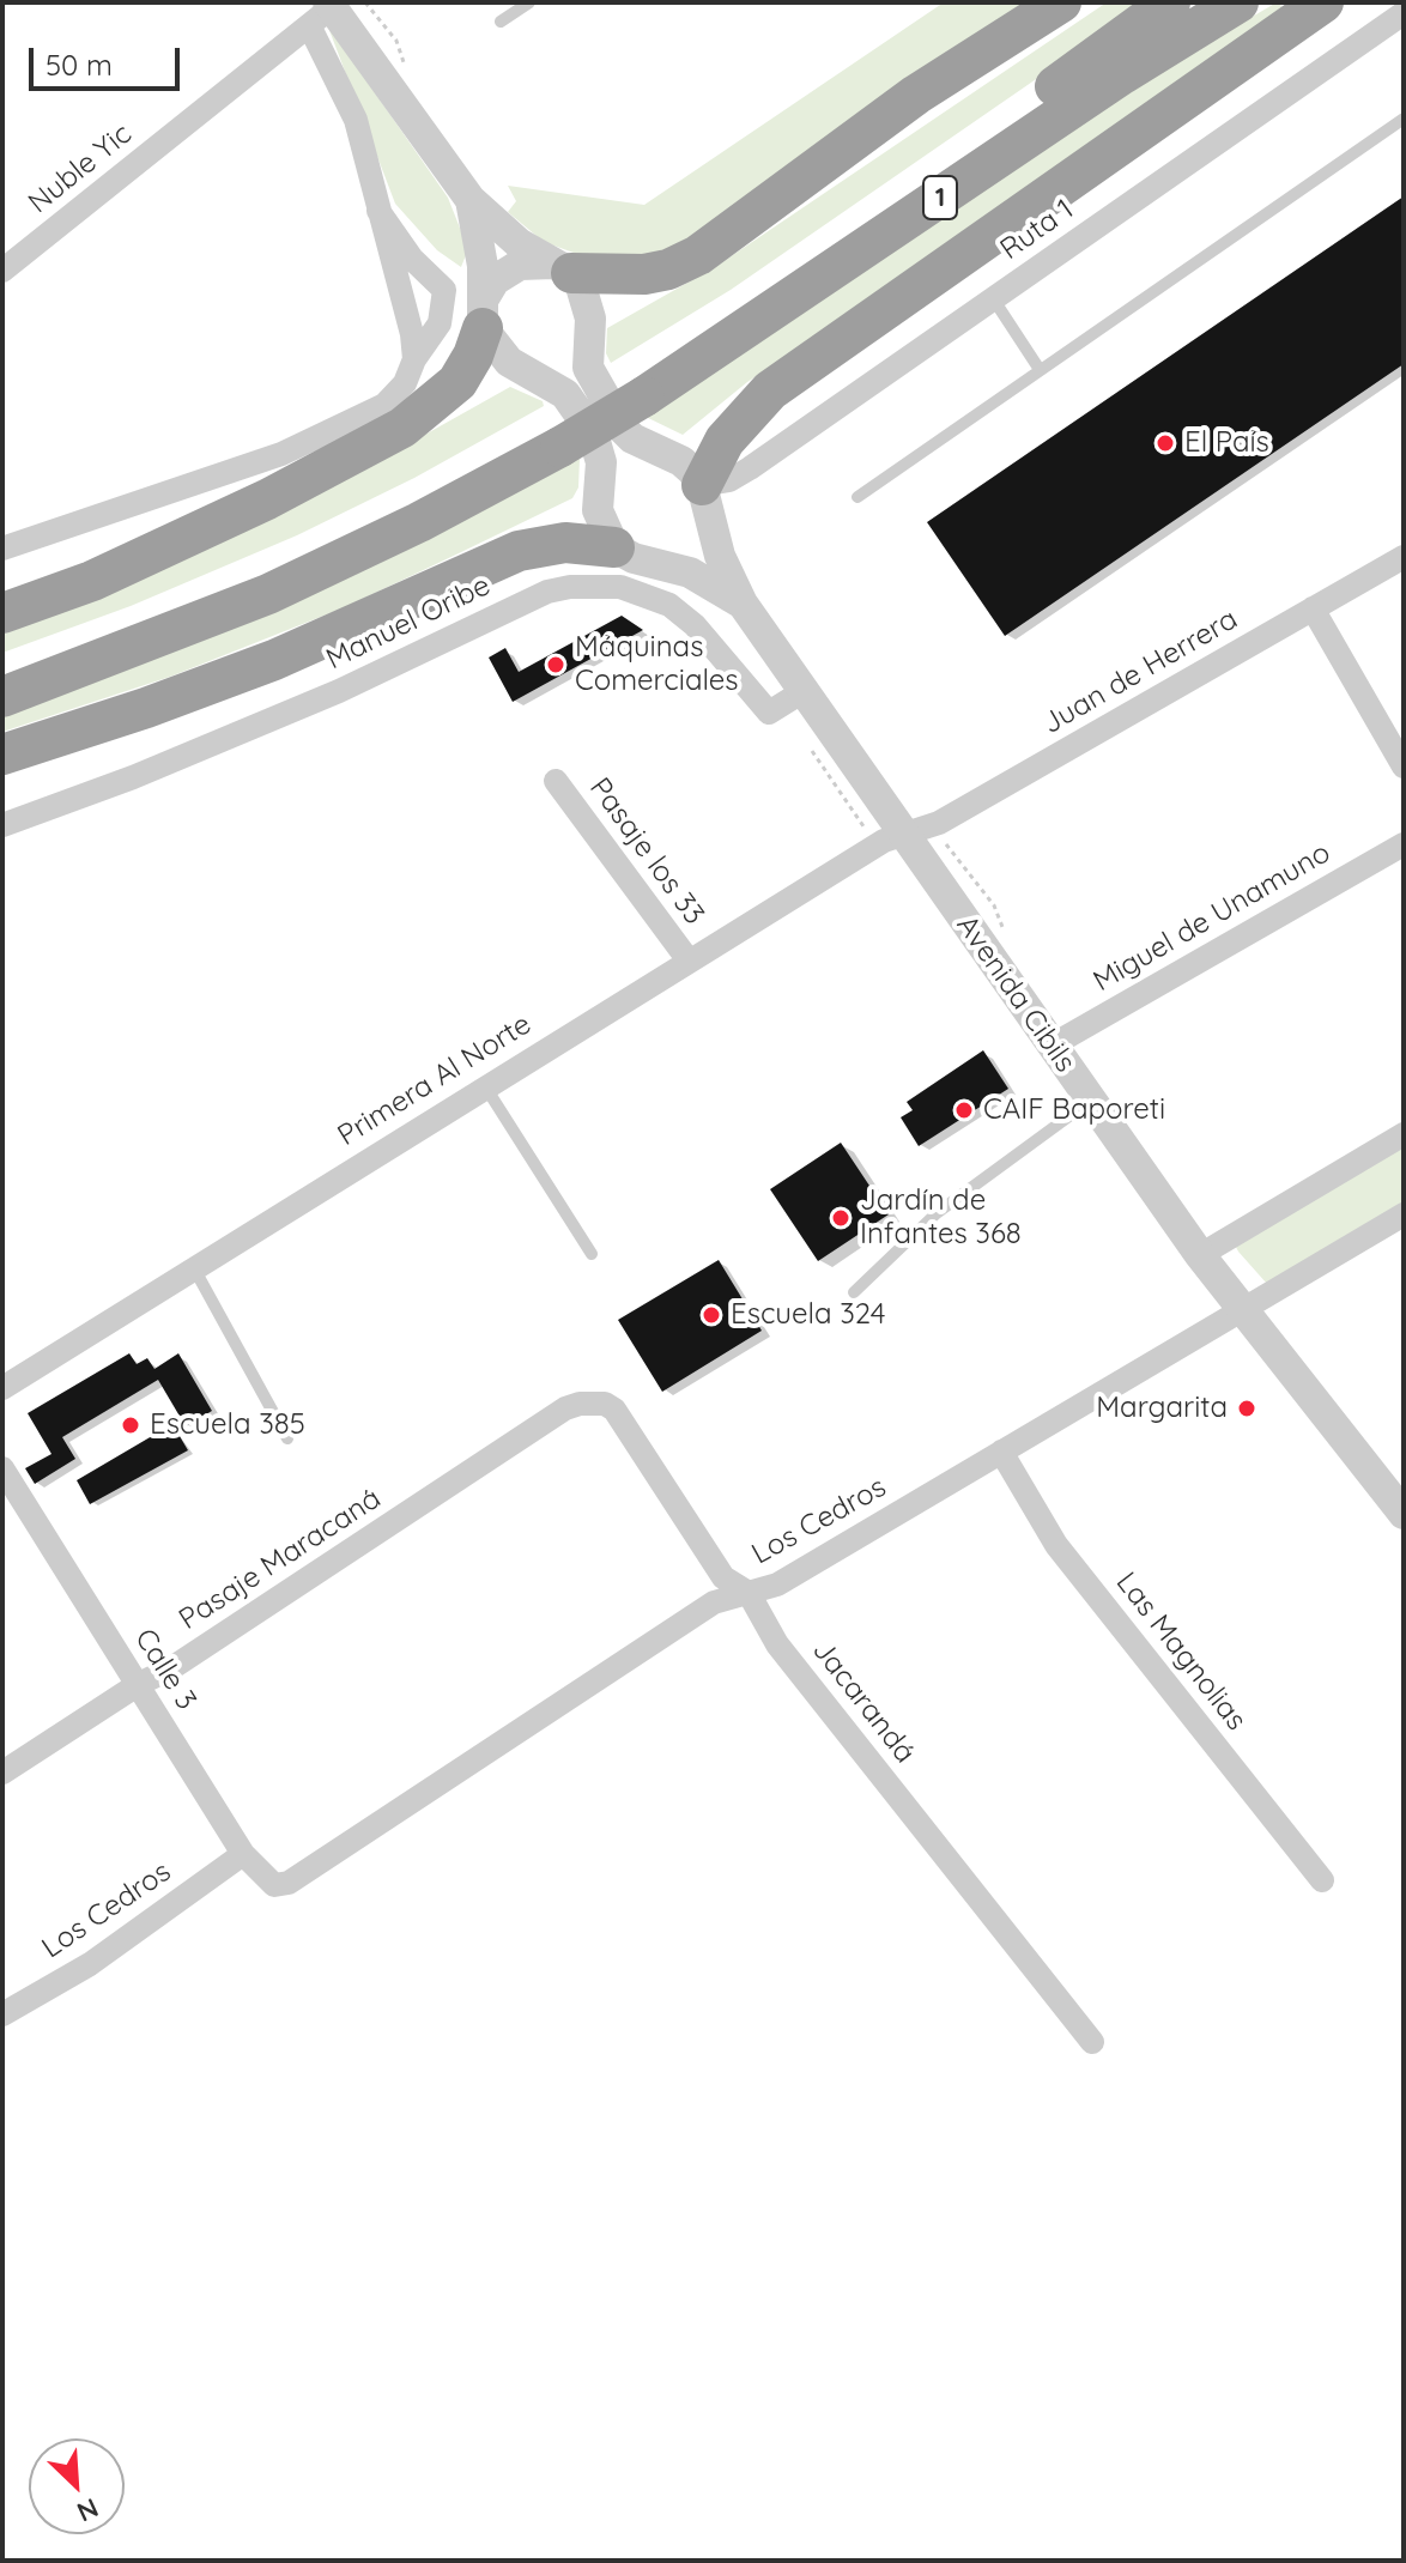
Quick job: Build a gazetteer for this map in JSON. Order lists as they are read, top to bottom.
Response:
{
  "streets": {
    "highway": ["1"],
    "street": [
      "Nuble Yic",
      "Ruta 1",
      "Manuel Oribe",
      "Juan de Herrera",
      "Pasaje los 33",
      "Miguel de Unamuno",
      "Avenida Cibils",
      "Primera Al Norte",
      "Los Cedros",
      "Pasaje Maracaná",
      "Las Magnolias",
      "Calle 3",
      "Jacarandá"
    ]
  },
  "crossings": [
    ["Ruta 1", "Avenida Cibils"],
    ["Manuel Oribe", "Avenida Cibils"],
    ["Juan de Herrera", "Avenida Cibils"],
    ["Juan de Herrera", "Primera Al Norte"],
    ["Pasaje los 33", "Primera Al Norte"],
    ["Miguel de Unamuno", "Avenida Cibils"],
    ["Avenida Cibils", "Primera Al Norte"],
    ["Avenida Cibils", "Los Cedros"],
    ["Los Cedros", "Las Magnolias"],
    ["Los Cedros", "Calle 3"],
    ["Los Cedros", "Jacarandá"],
    ["Pasaje Maracaná", "Calle 3"],
    ["Pasaje Maracaná", "Jacarandá"]
  ],
  "places": [
    "El País",
    "Máquinas Comerciales",
    "CAIF Baporeti",
    "Jardín de Infantes 368",
    "Escuela 324",
    "Margarita",
    "Escuela 385"
  ],
  "scale_bar": "50 m",
  "north": "bottom right"
}
